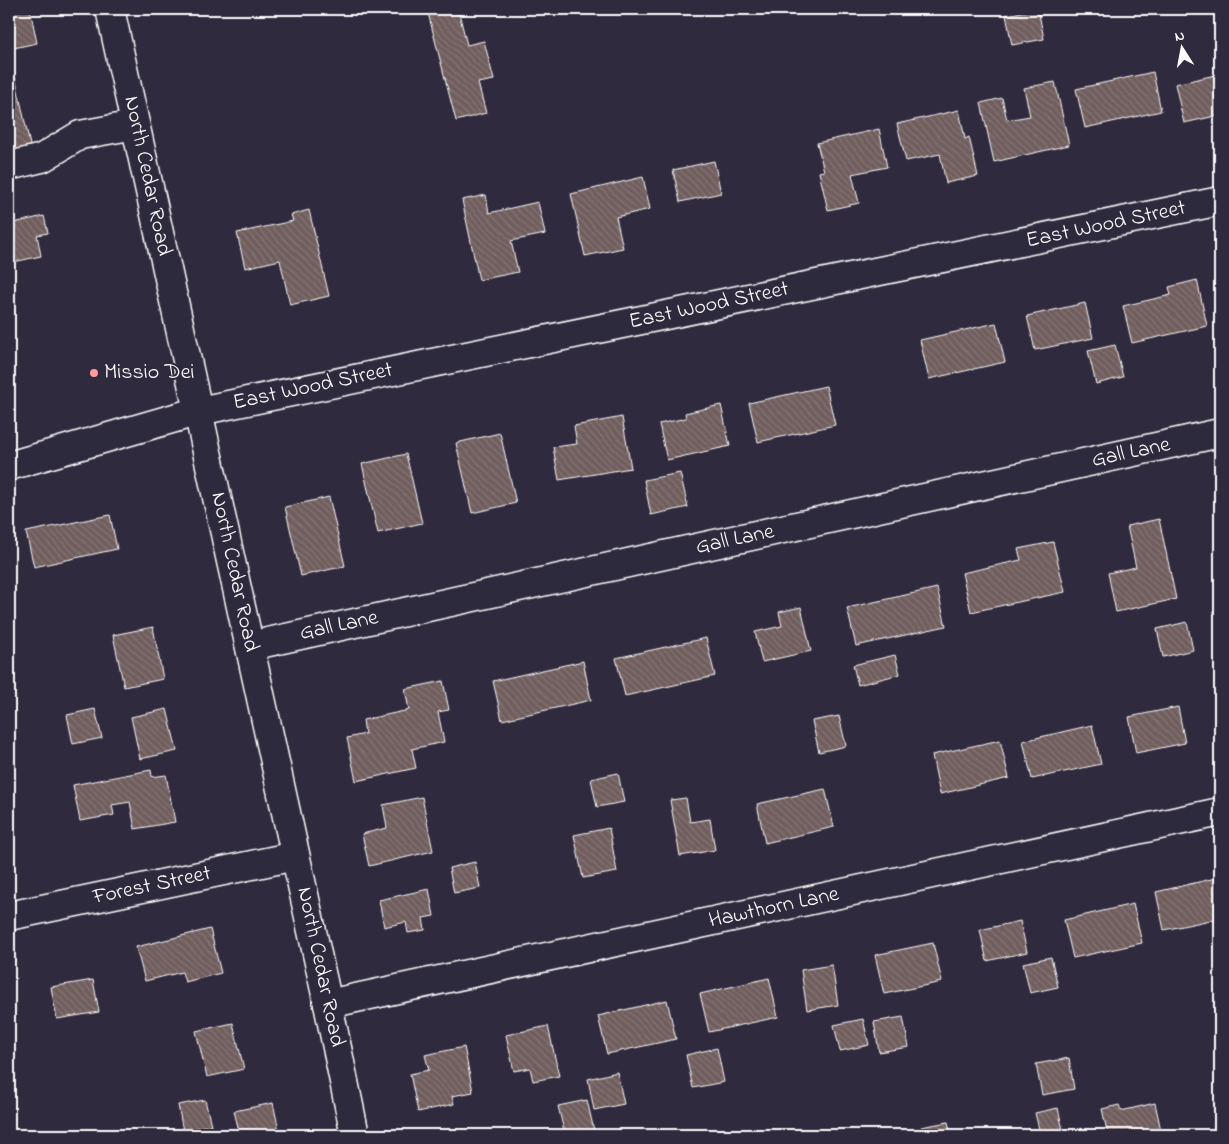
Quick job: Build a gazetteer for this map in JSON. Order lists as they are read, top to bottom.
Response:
{
  "streets": {
    "street": [
      "North Cedar Road",
      "East Wood Street",
      "Gall Lane",
      "Forest Street",
      "Hawthorn Lane"
    ]
  },
  "crossings": [
    ["North Cedar Road", "East Wood Street"],
    ["North Cedar Road", "Gall Lane"],
    ["North Cedar Road", "Forest Street"],
    ["North Cedar Road", "Hawthorn Lane"]
  ],
  "places": ["Missio Dei"],
  "north": "top"
}
